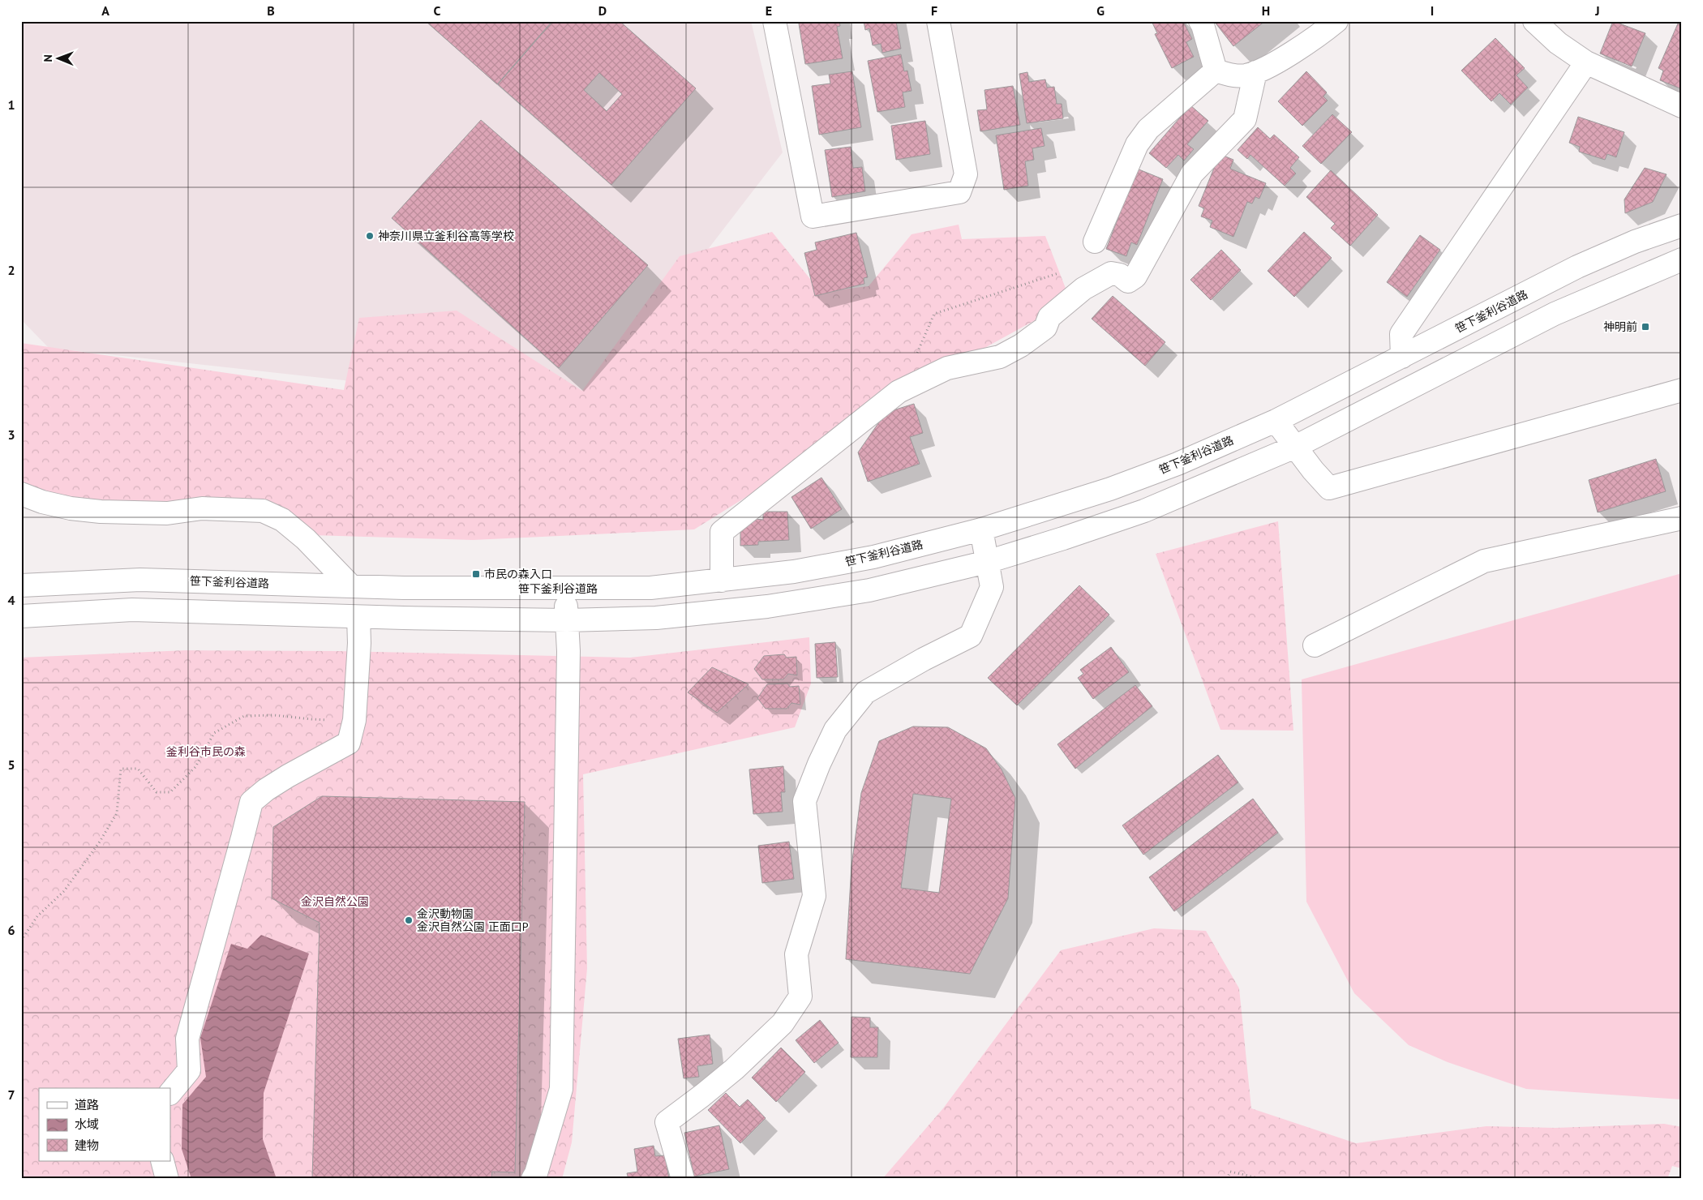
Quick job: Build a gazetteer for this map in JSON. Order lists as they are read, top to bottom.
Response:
{
  "streets": {
    "street": ["笹下釜利谷道路"]
  },
  "parks": ["釜利谷市民の森", "金沢自然公園"],
  "places": {
    "other": ["神奈川県立釜利谷高等学校", "金沢動物園 金沢自然公園 正面口P"],
    "transit": ["神明前", "市民の森入口"]
  },
  "legend": ["道路", "水域", "建物"],
  "north": "left",
  "grid": {
    "columns": [
      "A",
      "B",
      "C",
      "D",
      "E",
      "F",
      "G",
      "H",
      "I",
      "J"
    ],
    "rows": [
      "1",
      "2",
      "3",
      "4",
      "5",
      "6",
      "7"
    ]
  }
}
